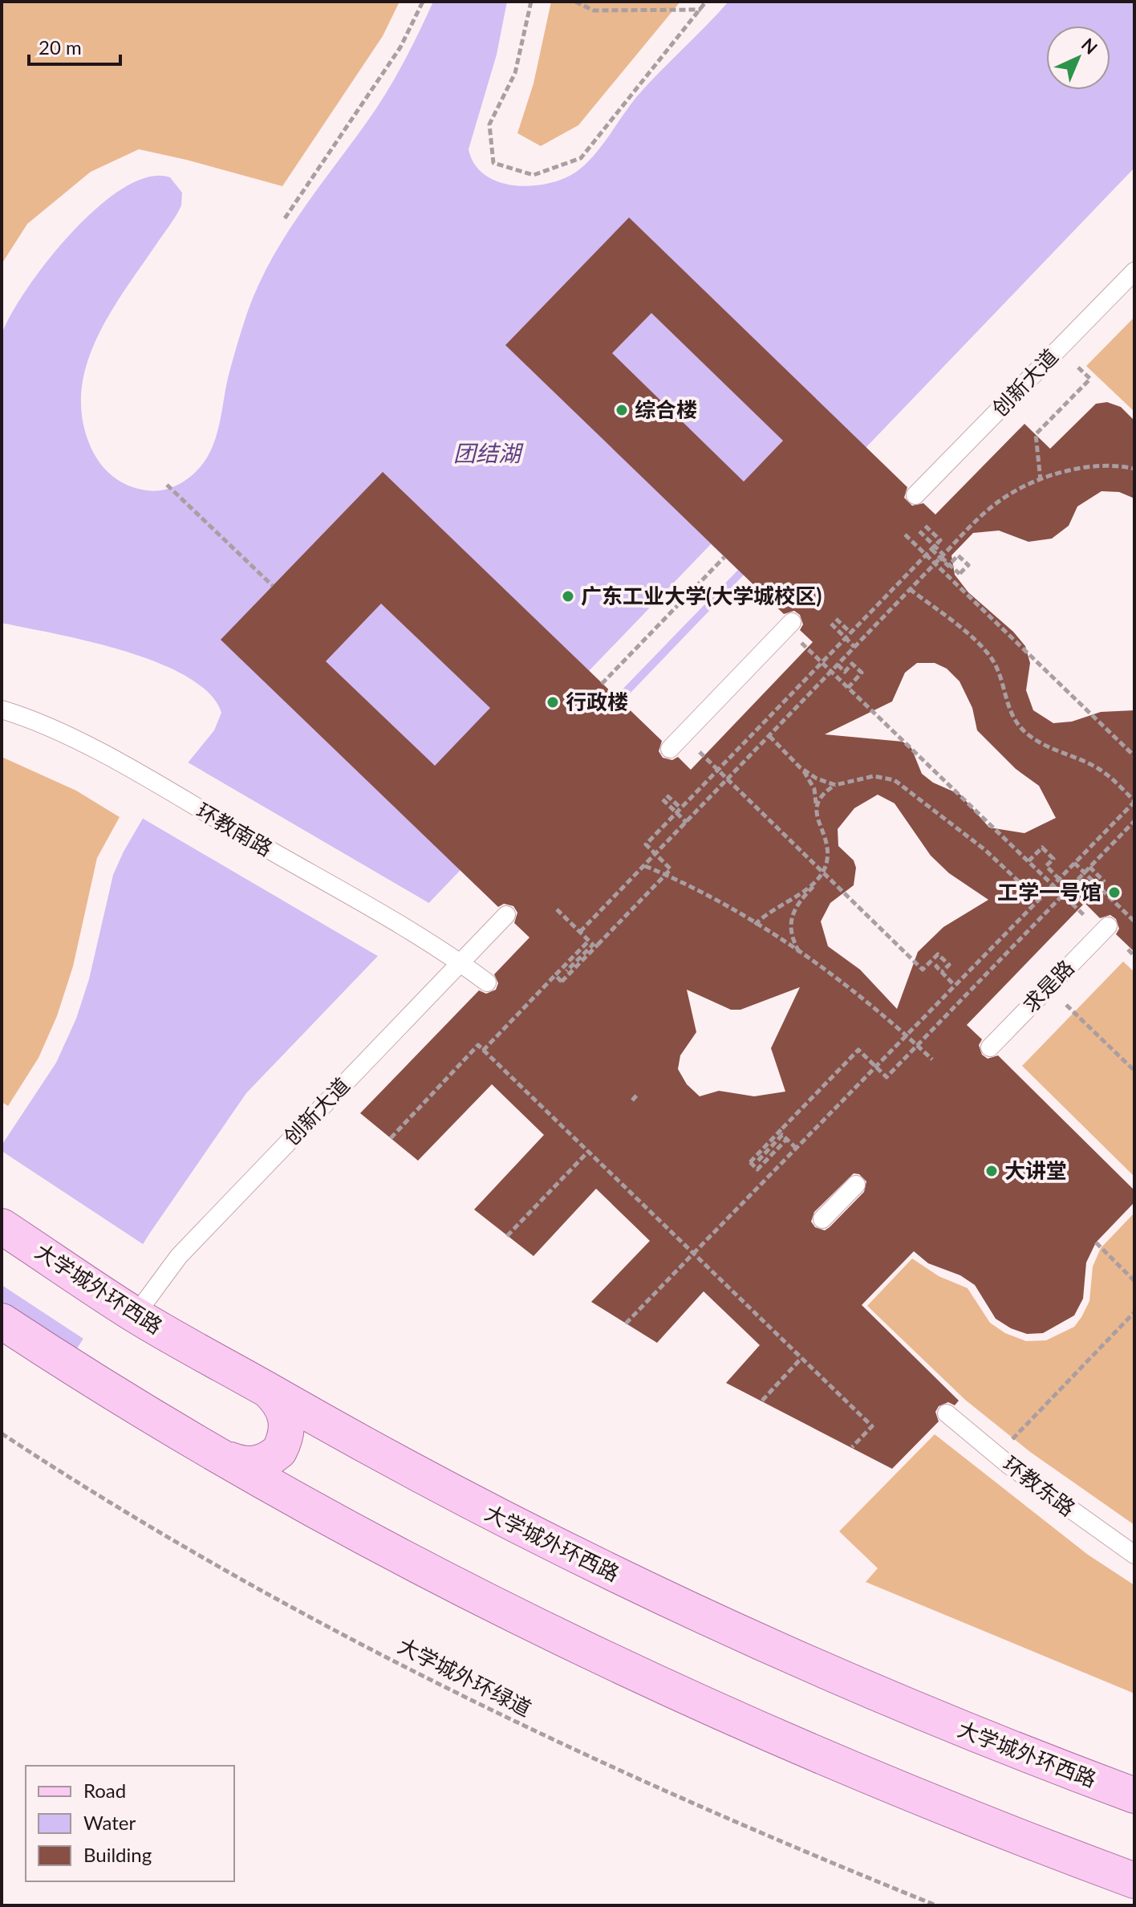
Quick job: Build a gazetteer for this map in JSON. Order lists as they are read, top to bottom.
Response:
{
  "streets": {
    "main road": ["大学城外环西路"],
    "lane": [
      "创新大道",
      "环教南路",
      "求是路",
      "环教东路"
    ],
    "path": ["大学城外环绿道"]
  },
  "crossings": [
    ["创新大道", "环教南路"],
    ["创新大道", "大学城外环西路"]
  ],
  "water": ["团结湖"],
  "places": [
    "综合楼",
    "广东工业大学(大学城校区)",
    "行政楼",
    "工学一号馆",
    "大讲堂"
  ],
  "legend": ["Road", "Water", "Building"],
  "scale_bar": "20 m",
  "north": "top right"
}
